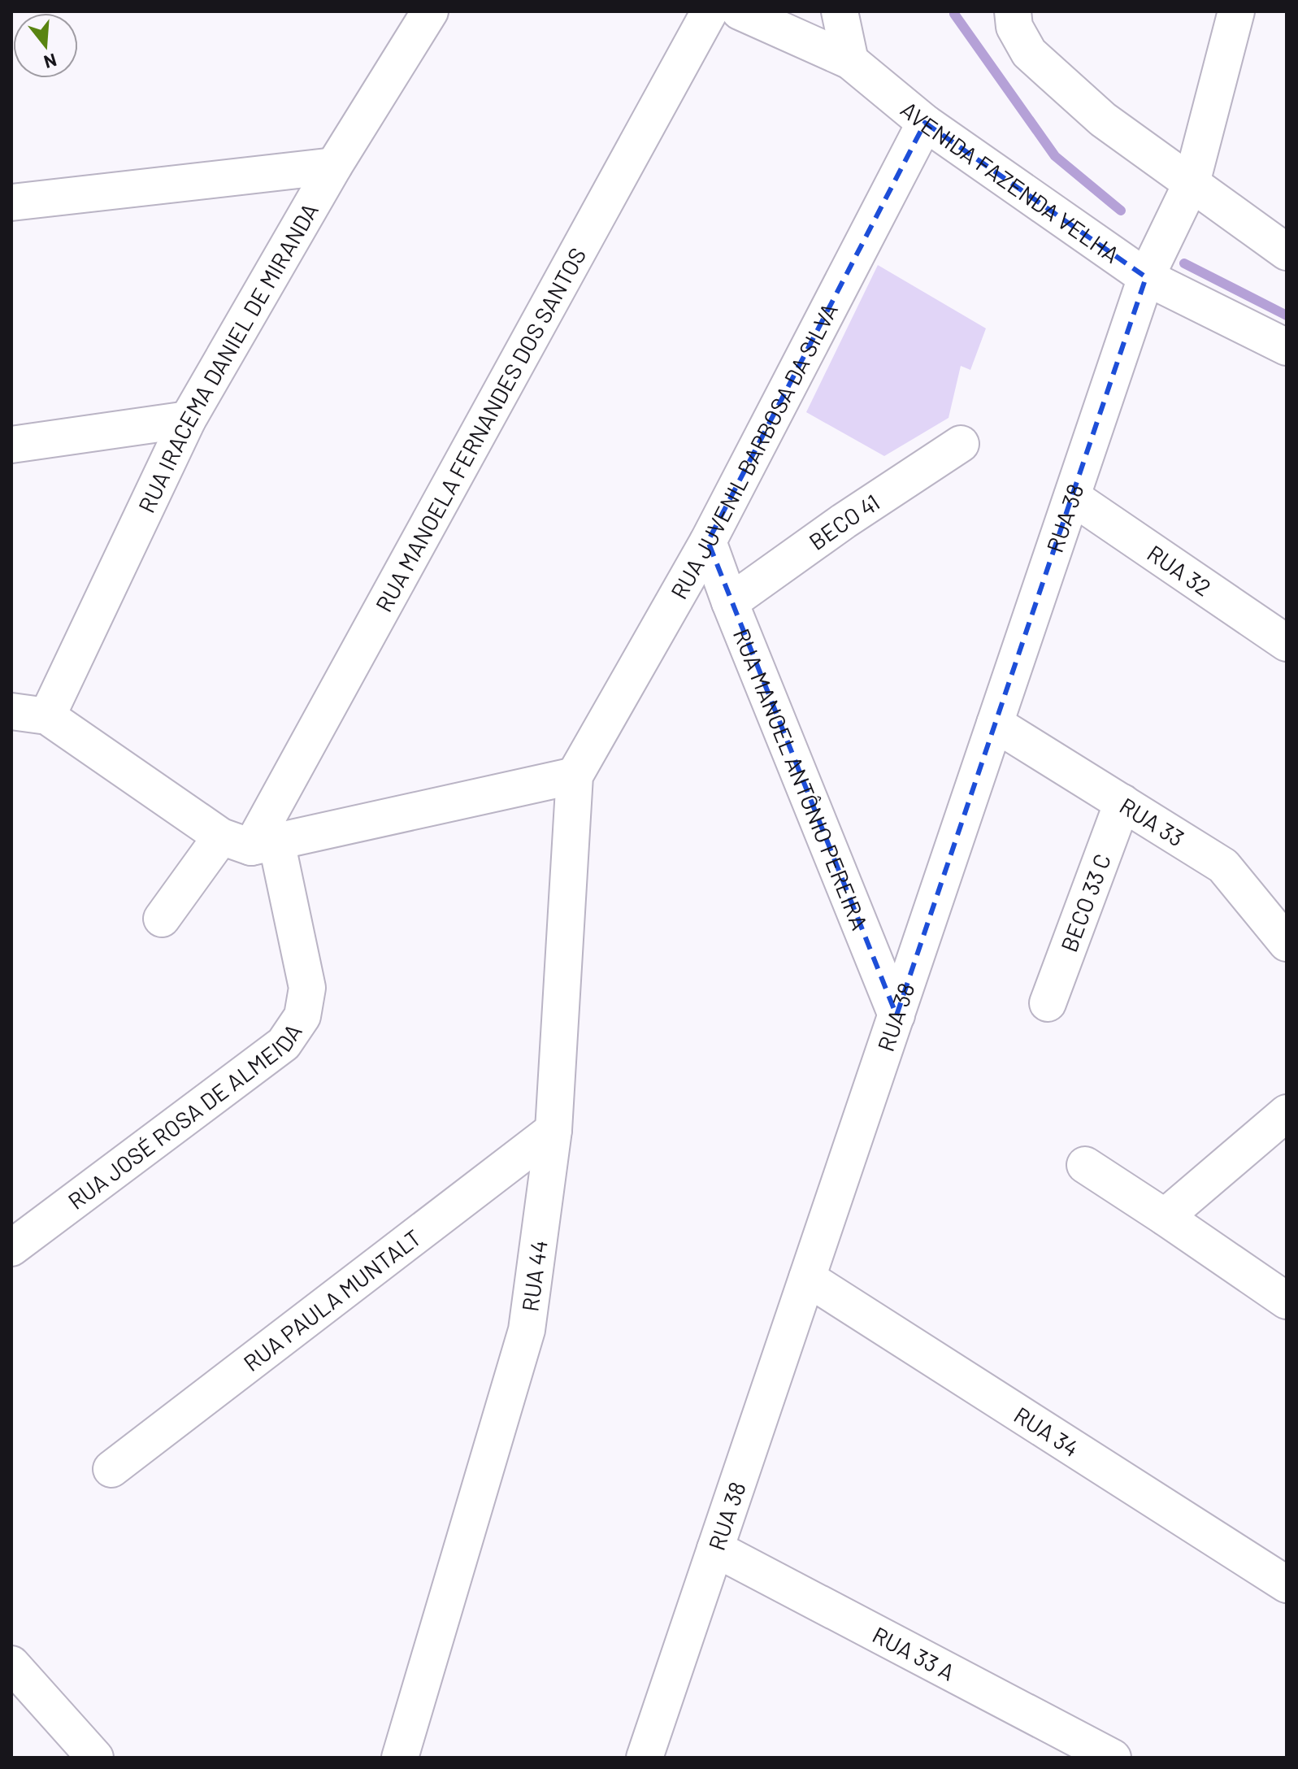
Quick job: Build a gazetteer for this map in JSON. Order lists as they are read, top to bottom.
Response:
{
  "streets": {
    "street": [
      "AVENIDA FAZENDA VELHA",
      "RUA IRACEMA DANIEL DE MIRANDA",
      "RUA MANOELA FERNANDES DOS SANTOS",
      "RUA JUVENIL BARBOSA DA SILVA",
      "RUA 38",
      "BECO 41",
      "RUA 32",
      "RUA MANOEL ANTÔNIO PEREIRA",
      "RUA 33",
      "BECO 33 C",
      "RUA JOSÉ ROSA DE ALMEIDA",
      "RUA 44",
      "RUA PAULA MUNTALT",
      "RUA 34",
      "RUA 33 A"
    ]
  },
  "crossings": [
    ["AVENIDA FAZENDA VELHA", "RUA JUVENIL BARBOSA DA SILVA"],
    ["AVENIDA FAZENDA VELHA", "RUA 38"],
    ["RUA MANOELA FERNANDES DOS SANTOS", "RUA JOSÉ ROSA DE ALMEIDA"],
    ["RUA JUVENIL BARBOSA DA SILVA", "RUA MANOEL ANTÔNIO PEREIRA"],
    ["RUA JUVENIL BARBOSA DA SILVA", "RUA 44"],
    ["RUA 38", "RUA 32"],
    ["RUA 38", "RUA MANOEL ANTÔNIO PEREIRA"],
    ["RUA 38", "RUA 33"],
    ["RUA 38", "RUA 34"],
    ["RUA 38", "RUA 33 A"],
    ["BECO 41", "RUA MANOEL ANTÔNIO PEREIRA"],
    ["RUA 33", "BECO 33 C"],
    ["RUA 44", "RUA PAULA MUNTALT"]
  ],
  "north": "bottom"
}
